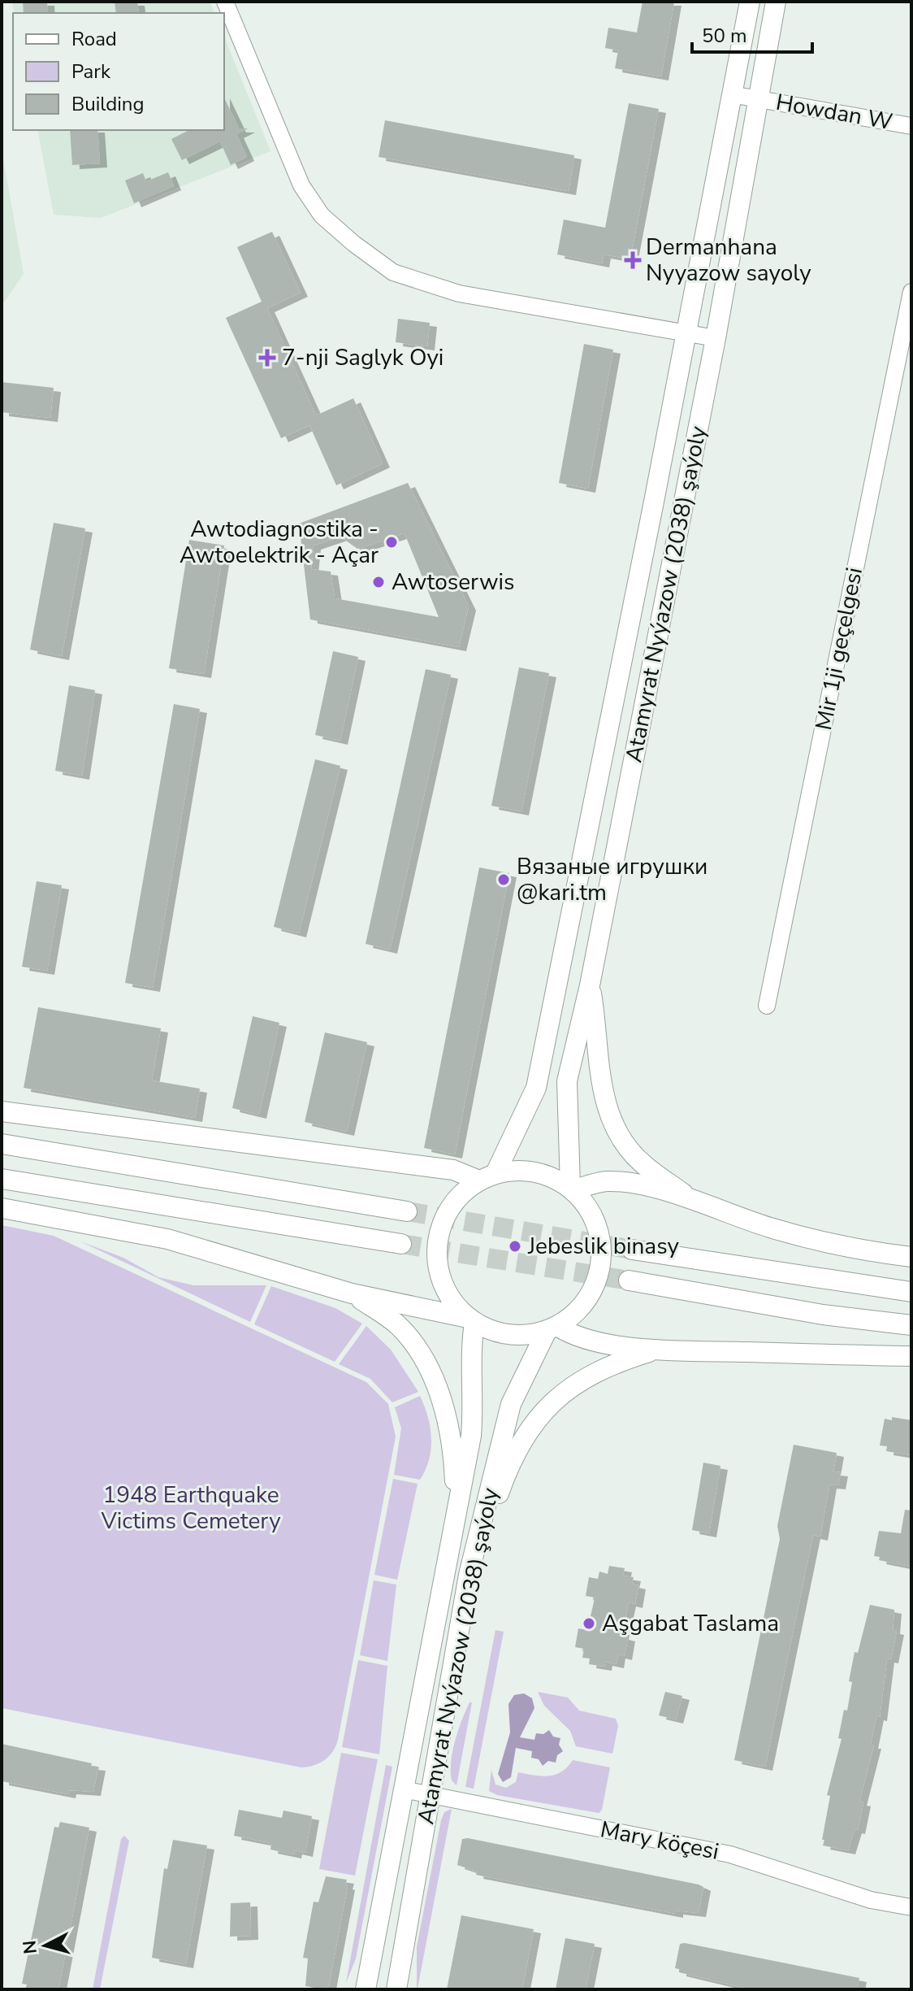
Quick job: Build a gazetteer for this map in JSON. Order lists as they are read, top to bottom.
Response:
{
  "streets": {
    "main road": ["Atamyrat Nyýazow (2038) şaýoly"],
    "street": ["Howdan W", "Mir 1ji geçelgesi", "Mary köçesi"]
  },
  "crossings": [
    ["Howdan W", "Atamyrat Nyýazow (2038) şaýoly"],
    ["Atamyrat Nyýazow (2038) şaýoly", "Mary köçesi"]
  ],
  "parks": ["1948 Earthquake Victims Cemetery"],
  "places": {
    "health": ["Dermanhana Nyyazow sayoly", "7-nji Saglyk Oyi"],
    "other": [
      "Awtodiagnostika - Awtoelektrik - Açar",
      "Awtoserwis",
      "Вязаные игрушки @kari.tm",
      "Jebeslik binasy",
      "Aşgabat Taslama"
    ]
  },
  "legend": ["Road", "Park", "Building"],
  "scale_bar": "50 m",
  "north": "left"
}
